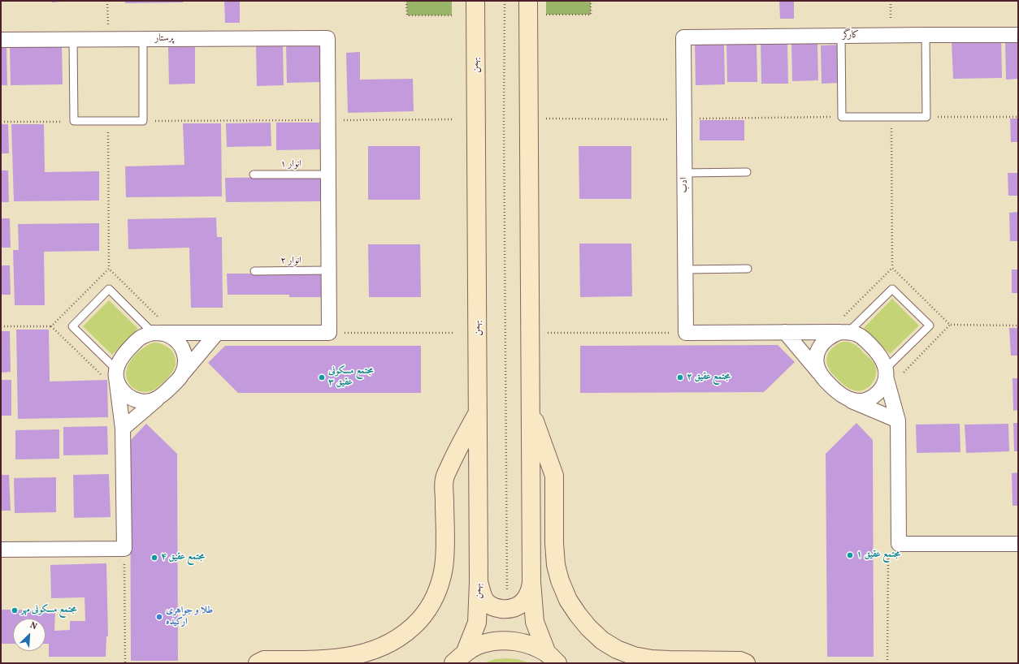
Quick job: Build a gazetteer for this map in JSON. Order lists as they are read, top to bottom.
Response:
{
  "streets": {
    "main road": ["بهمن"],
    "street": ["کارگر", "پرستار", "ادب"],
    "lane": ["انوار ۱", "انوار ۲"]
  },
  "crossings": [
    ["کارگر", "ادب"]
  ],
  "places": [
    "مجتمع مسکونی عقیق ۳",
    "مجتمع عقیق ۲",
    "مجتمع عقیق ۱",
    "مجتمع عقیق ۴",
    "مجتمع مسکونی مهر",
    "طلا و جواهری ارکیده"
  ],
  "north": "top right"
}
